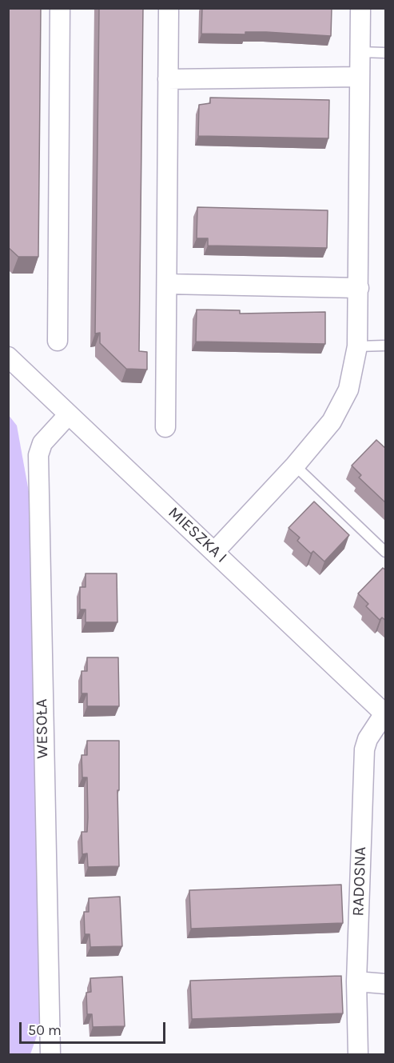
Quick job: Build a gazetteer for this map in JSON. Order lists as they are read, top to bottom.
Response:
{
  "streets": {
    "street": ["MIESZKA I", "WESOŁA", "RADOSNA"]
  },
  "crossings": [
    ["MIESZKA I", "WESOŁA"],
    ["MIESZKA I", "RADOSNA"]
  ],
  "scale_bar": "50 m"
}
